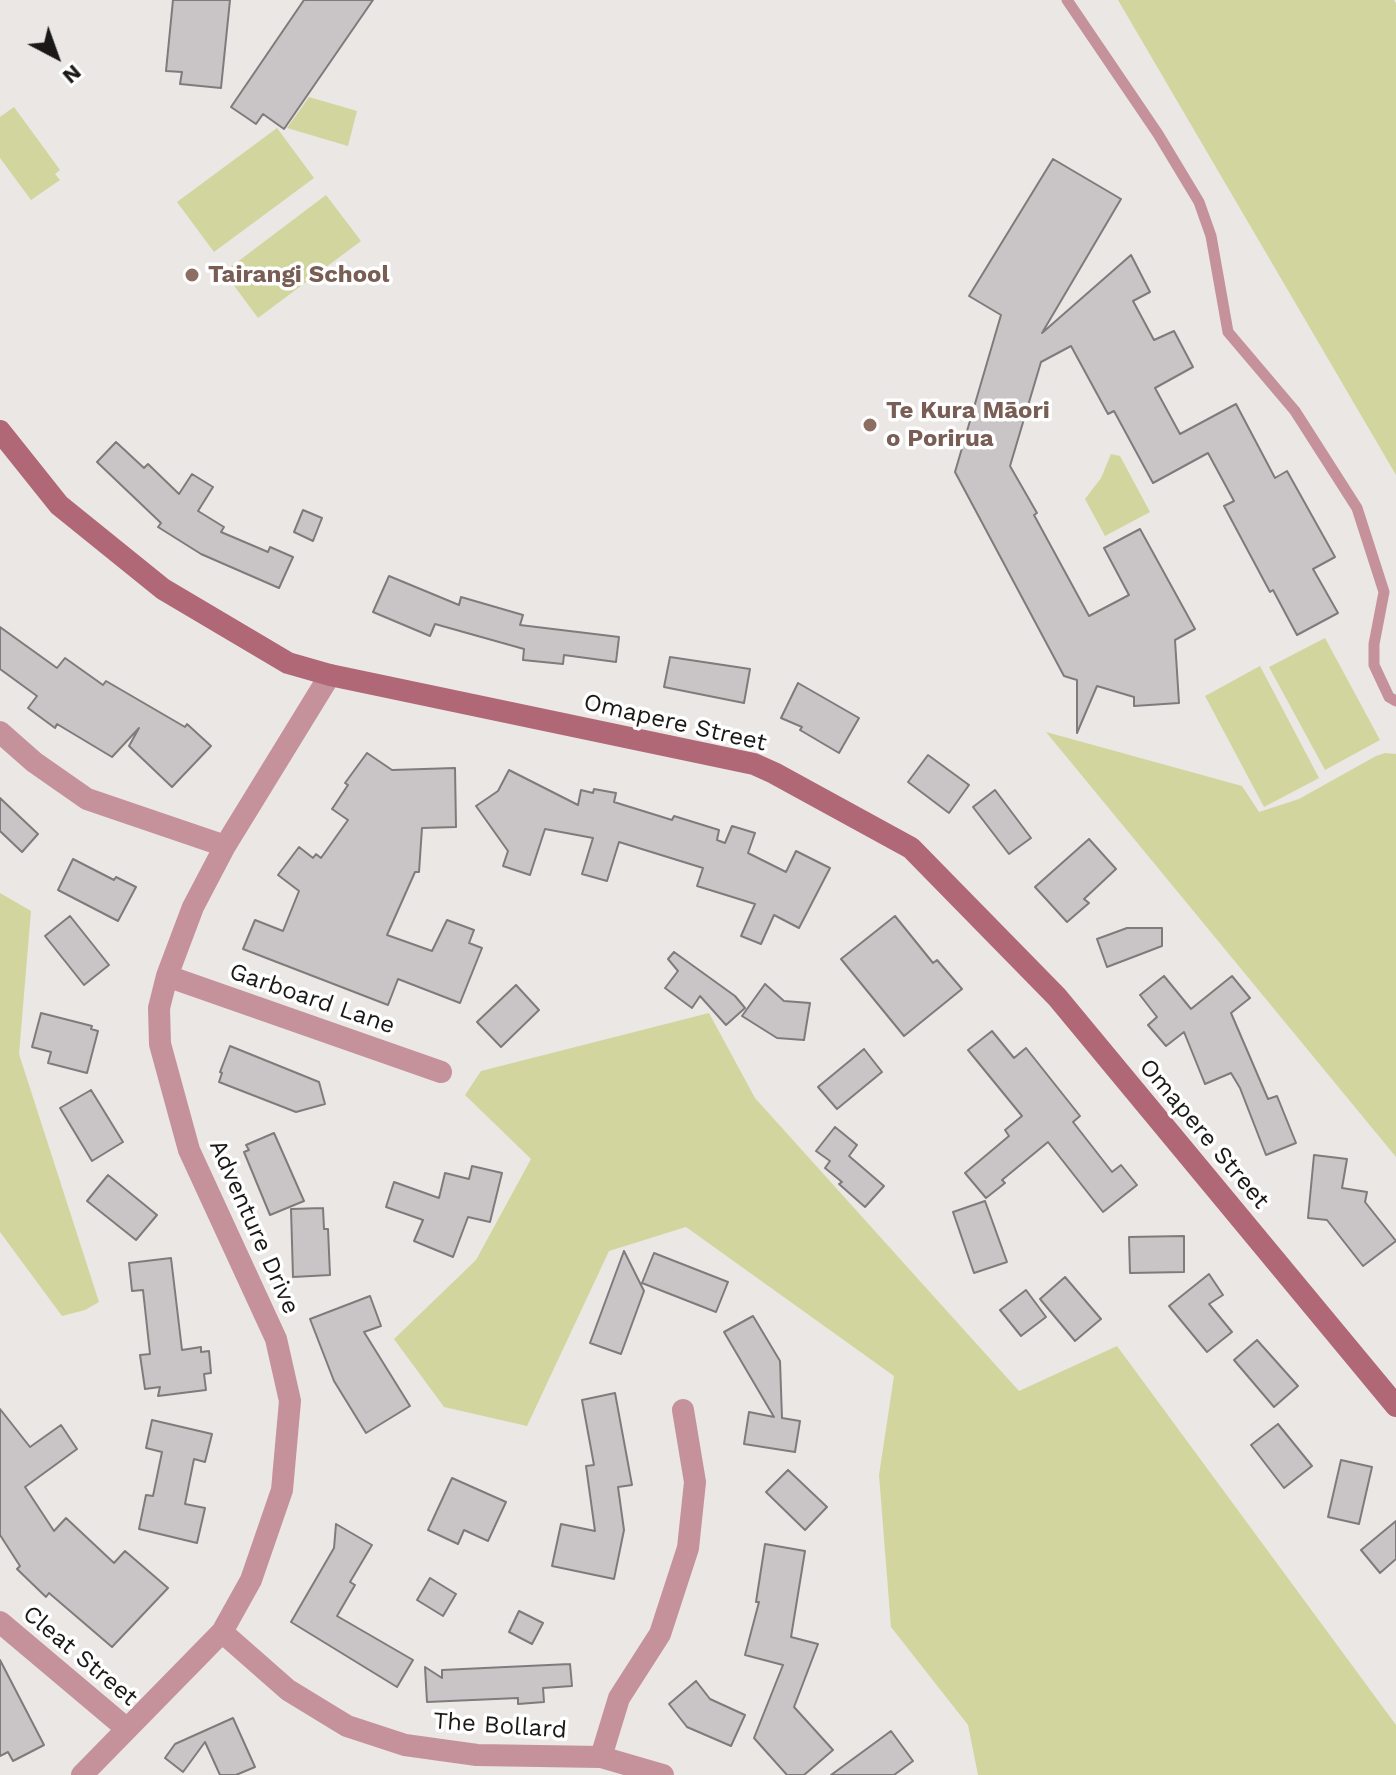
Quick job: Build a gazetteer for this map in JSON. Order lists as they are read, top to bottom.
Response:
{
  "streets": {
    "main road": ["Omapere Street"],
    "street": [
      "Garboard Lane",
      "Adventure Drive",
      "Cleat Street",
      "The Bollard"
    ]
  },
  "crossings": [
    ["Omapere Street", "Adventure Drive"],
    ["Garboard Lane", "Adventure Drive"],
    ["Adventure Drive", "Cleat Street"],
    ["Adventure Drive", "The Bollard"]
  ],
  "places": ["Tairangi School", "Te Kura Māori o Porirua"],
  "north": "bottom right"
}
